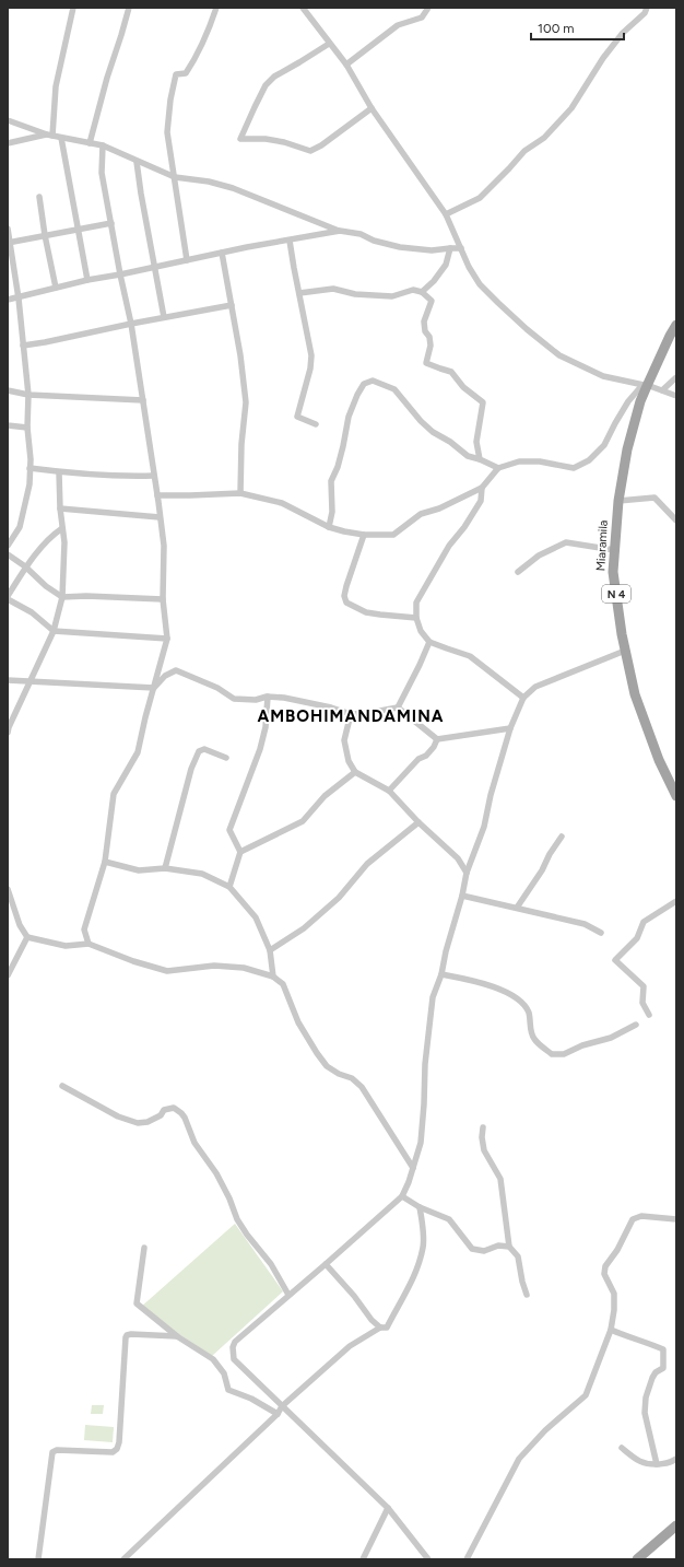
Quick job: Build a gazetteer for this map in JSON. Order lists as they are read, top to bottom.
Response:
{
  "streets": {
    "main road": ["Miaramila", "N 4"]
  },
  "districts": ["AMBOHIMANDAMINA"],
  "scale_bar": "100 m"
}
